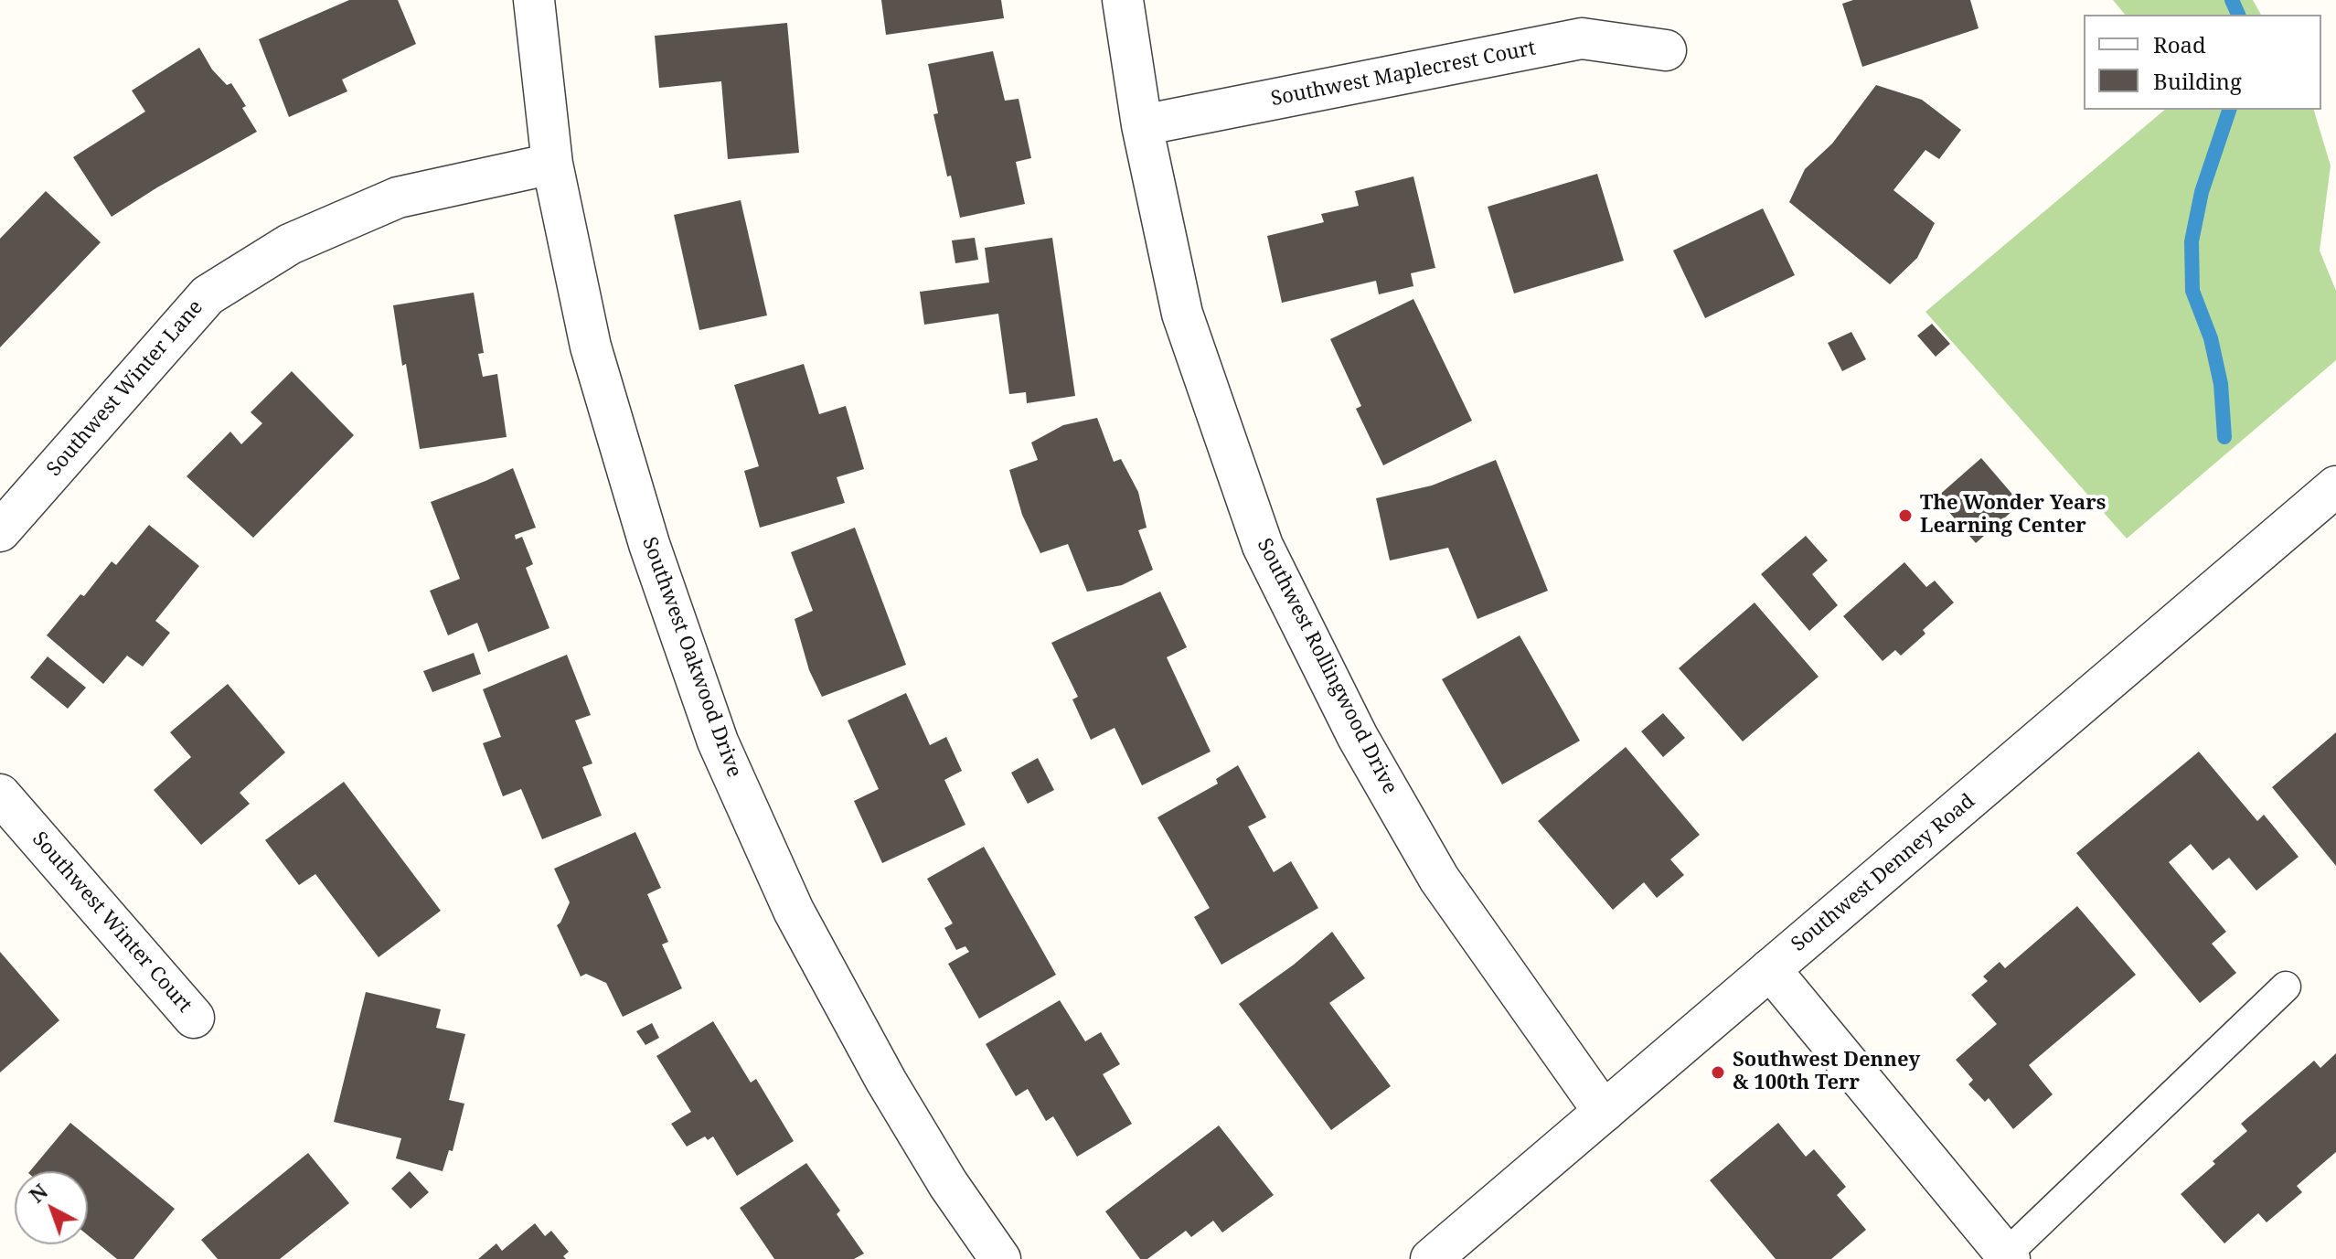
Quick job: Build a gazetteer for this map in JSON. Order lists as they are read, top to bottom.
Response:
{
  "streets": {
    "street": [
      "Southwest Maplecrest Court",
      "Southwest Winter Lane",
      "Southwest Oakwood Drive",
      "Southwest Rollingwood Drive",
      "Southwest Denney Road",
      "Southwest Winter Court"
    ]
  },
  "crossings": [
    ["Southwest Maplecrest Court", "Southwest Rollingwood Drive"],
    ["Southwest Winter Lane", "Southwest Oakwood Drive"],
    ["Southwest Rollingwood Drive", "Southwest Denney Road"]
  ],
  "places": ["The Wonder Years Learning Center", "Southwest Denney & 100th Terr"],
  "legend": ["Road", "Building"],
  "north": "top left"
}
